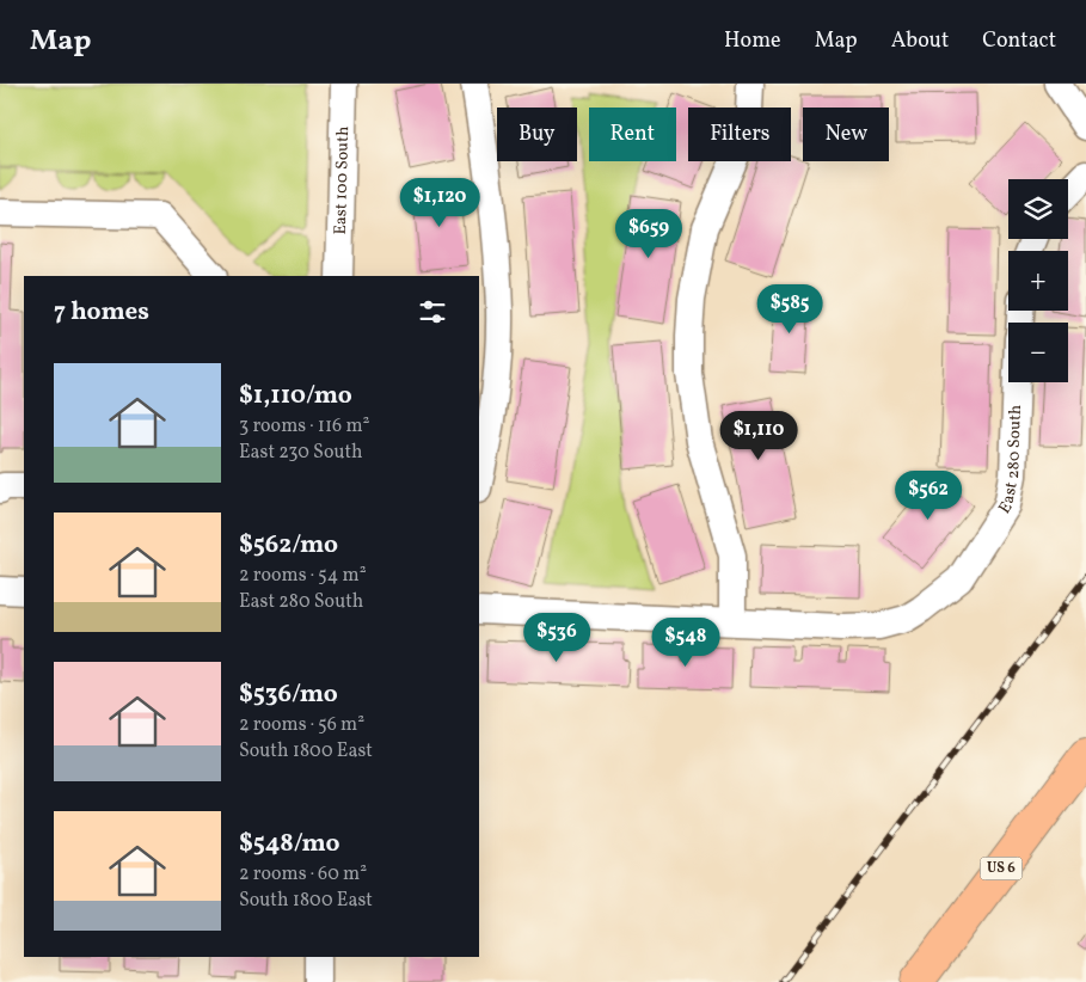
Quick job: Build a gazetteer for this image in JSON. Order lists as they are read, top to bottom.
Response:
{
  "streets": {
    "highway": ["US 6"],
    "street": ["East 100 South", "East 280 South"]
  },
  "page": {
    "header": "Map",
    "nav": [
      "Home",
      "Map",
      "About",
      "Contact"
    ],
    "chip": [
      "Buy",
      "Rent",
      "Filters",
      "New"
    ],
    "price": [
      "$1,120",
      "$659",
      "$585",
      "$1,110",
      "$562",
      "$536",
      "$548"
    ],
    "map_buttons": ["+", "−"],
    "heading": "7 homes",
    "list": [
      {
        "name": "$1,110/mo",
        "note": "3 rooms · 116 m² · East 230 South"
      },
      {
        "name": "$562/mo",
        "note": "2 rooms · 54 m² · East 280 South"
      },
      {
        "name": "$536/mo",
        "note": "2 rooms · 56 m² · South 1800 East"
      },
      {
        "name": "$548/mo",
        "note": "2 rooms · 60 m² · South 1800 East"
      }
    ]
  }
}
